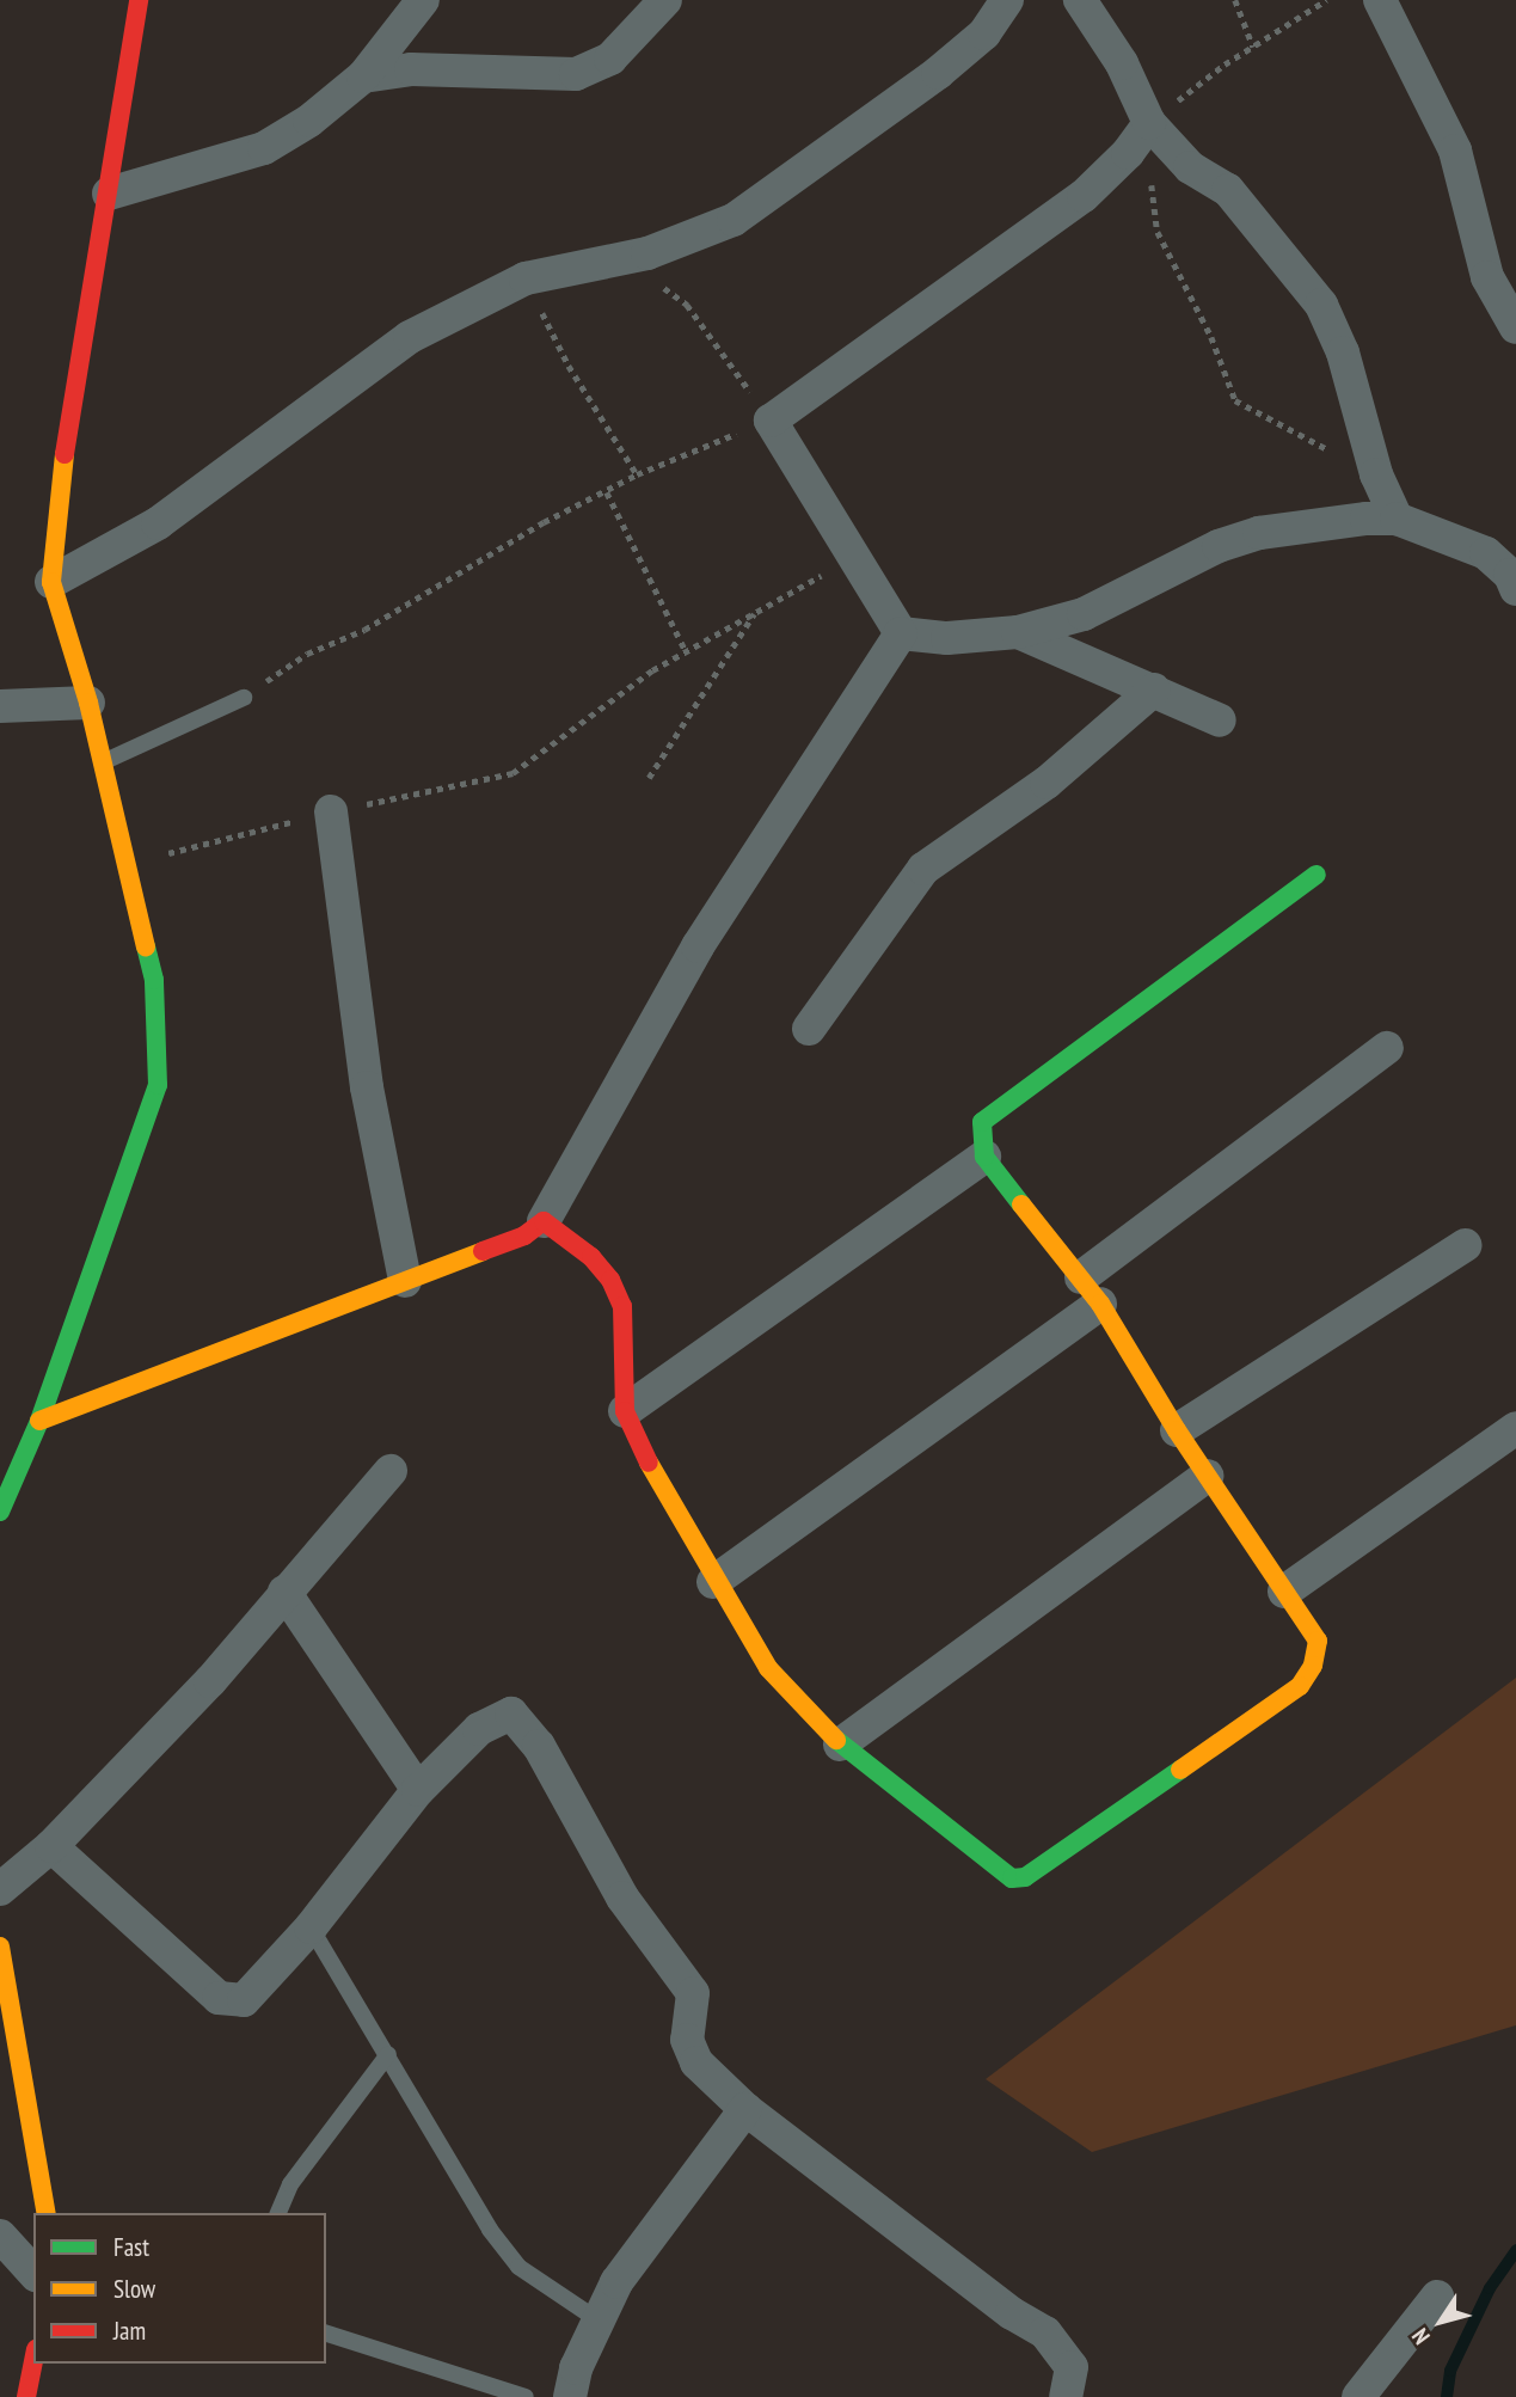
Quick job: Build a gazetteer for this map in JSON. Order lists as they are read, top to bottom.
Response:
{
  "legend": ["Fast", "Slow", "Jam"],
  "north": "bottom left"
}
